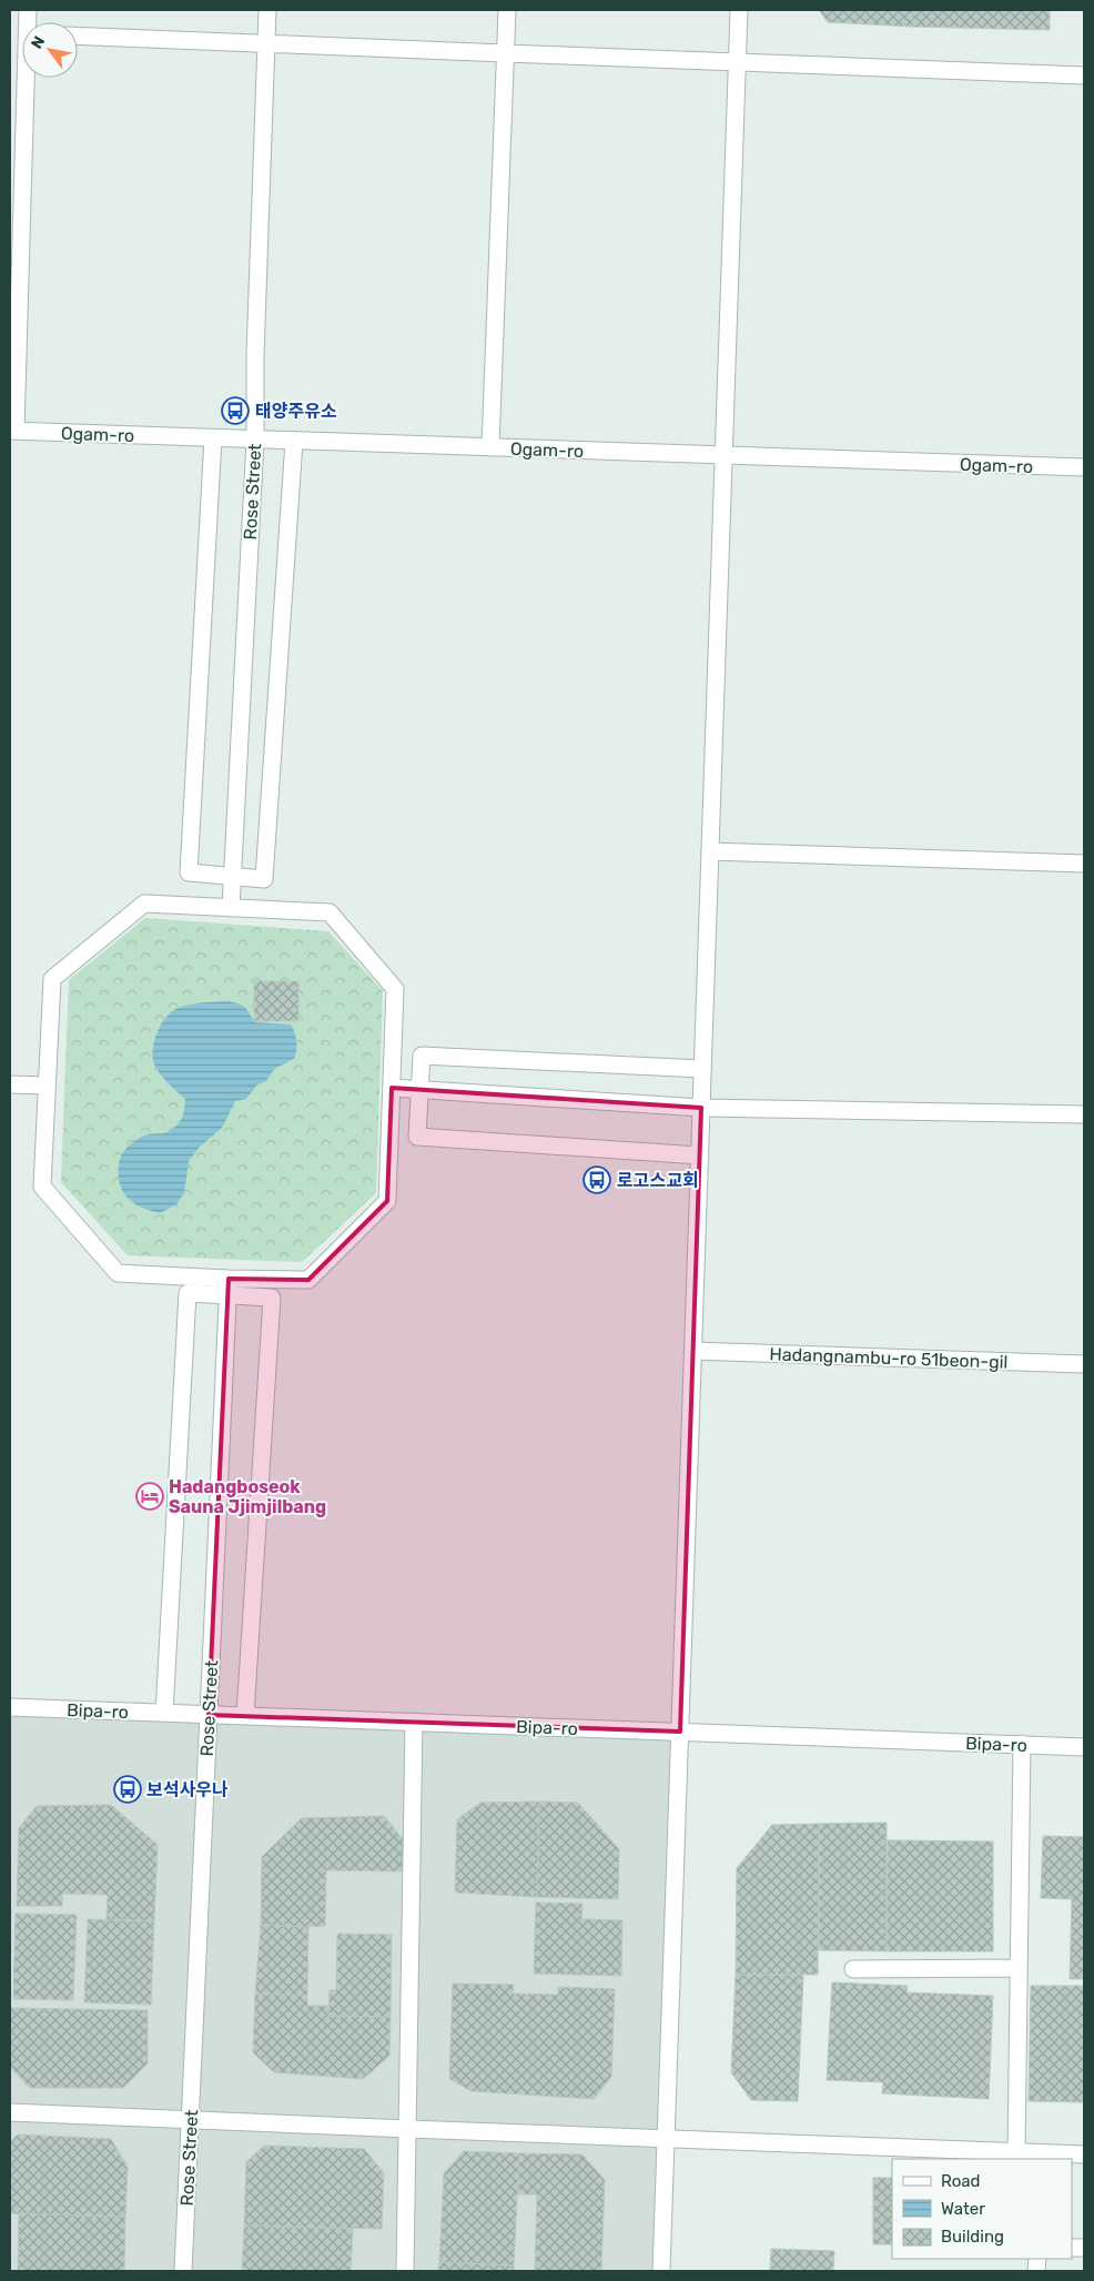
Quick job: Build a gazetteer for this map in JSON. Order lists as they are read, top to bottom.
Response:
{
  "streets": {
    "street": [
      "Ogam-ro",
      "Rose Street",
      "Hadangnambu-ro 51beon-gil",
      "Bipa-ro"
    ]
  },
  "crossings": [
    ["Ogam-ro", "Rose Street"],
    ["Rose Street", "Bipa-ro"]
  ],
  "places": {
    "bus stop": ["태양주유소", "로고스교회", "보석사우나"],
    "hotel": ["Hadangboseok Sauna Jjimjilbang"]
  },
  "legend": ["Road", "Water", "Building"],
  "north": "top left"
}
